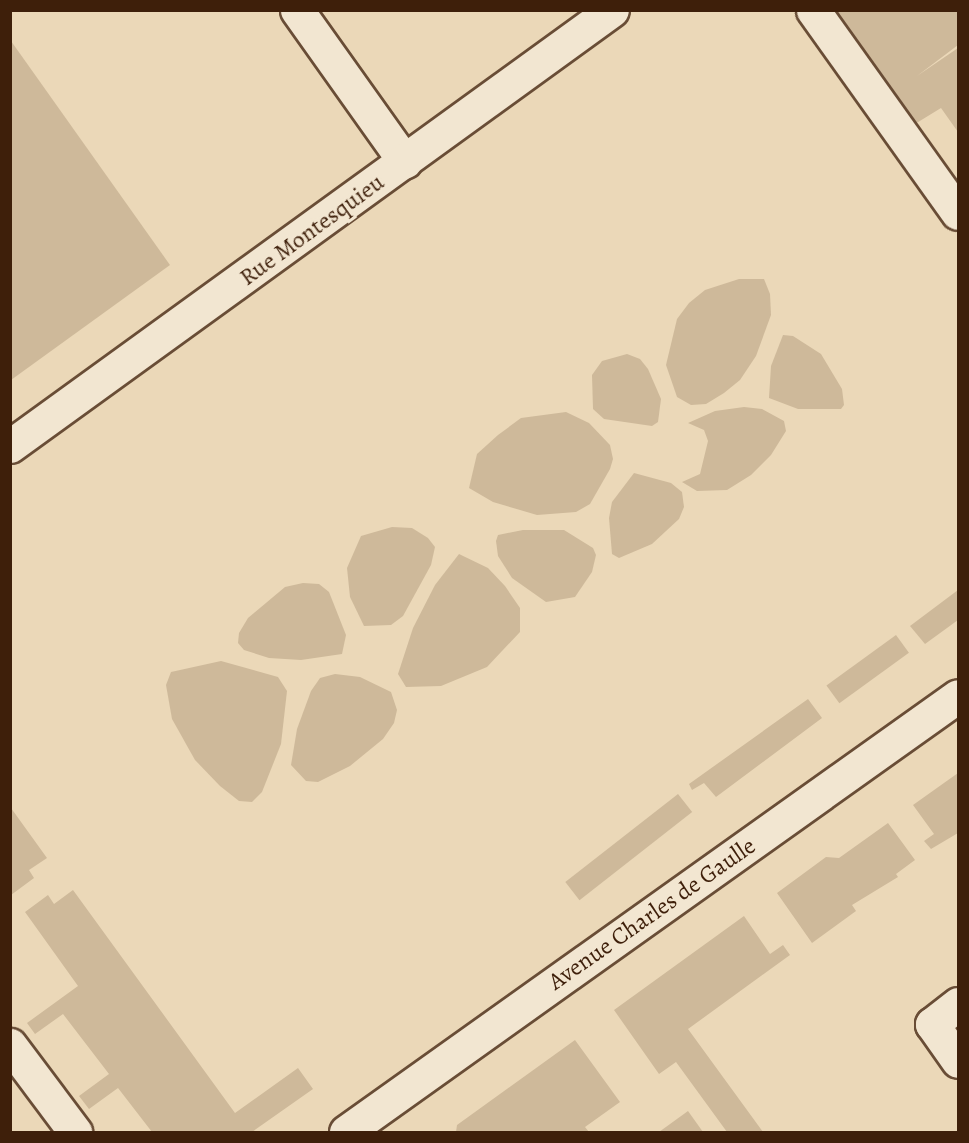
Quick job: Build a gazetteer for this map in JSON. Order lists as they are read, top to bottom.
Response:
{
  "streets": {
    "street": ["Rue Montesquieu", "Avenue Charles de Gaulle"]
  }
}
